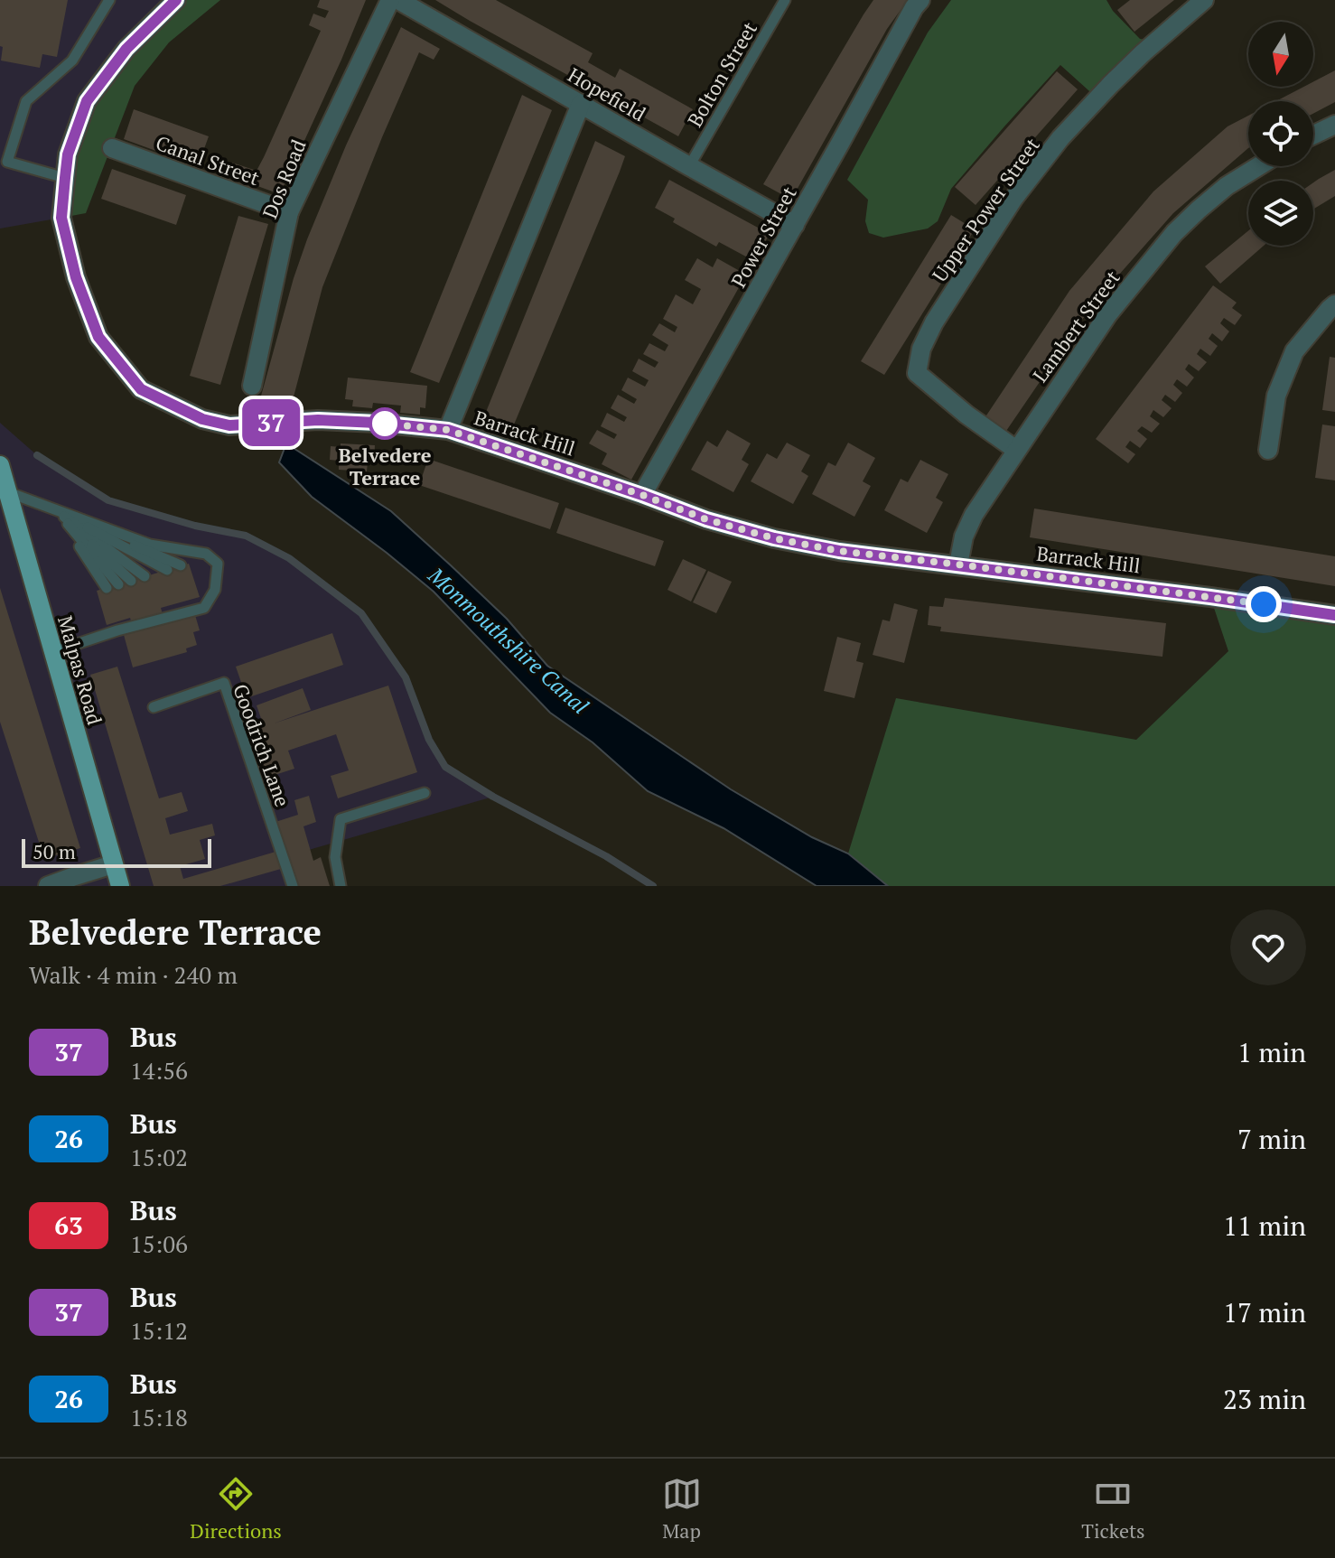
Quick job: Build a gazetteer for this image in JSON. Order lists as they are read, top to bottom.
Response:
{
  "streets": {
    "main road": ["Malpas Road"],
    "street": [
      "Hopefield",
      "Canal Street",
      "Dos Road",
      "Upper Power Street",
      "Power Street",
      "Lambert Street",
      "Barrack Hill"
    ],
    "lane": ["Bolton Street", "Goodrich Lane"]
  },
  "crossings": [
    ["Bolton Street", "Hopefield"],
    ["Hopefield", "Power Street"],
    ["Canal Street", "Dos Road"],
    ["Upper Power Street", "Lambert Street"],
    ["Power Street", "Barrack Hill"],
    ["Lambert Street", "Barrack Hill"]
  ],
  "water": ["Monmouthshire Canal"],
  "places": ["Belvedere Terrace"],
  "lines": ["bus line 37"],
  "scale_bar": "50 m",
  "north": "bottom",
  "page": {
    "on_map": "37",
    "scale": "50 m",
    "heading": ["Belvedere Terrace", "Walk · 4 min · 240 m"],
    "list": [
      {
        "mark": "37",
        "name": "Bus",
        "note": "14:56",
        "value": "1 min"
      },
      {
        "mark": "26",
        "name": "Bus",
        "note": "15:02",
        "value": "7 min"
      },
      {
        "mark": "63",
        "name": "Bus",
        "note": "15:06",
        "value": "11 min"
      },
      {
        "mark": "37",
        "name": "Bus",
        "note": "15:12",
        "value": "17 min"
      },
      {
        "mark": "26",
        "name": "Bus",
        "note": "15:18",
        "value": "23 min"
      }
    ],
    "tabs": ["Directions", "Map", "Tickets"]
  }
}
